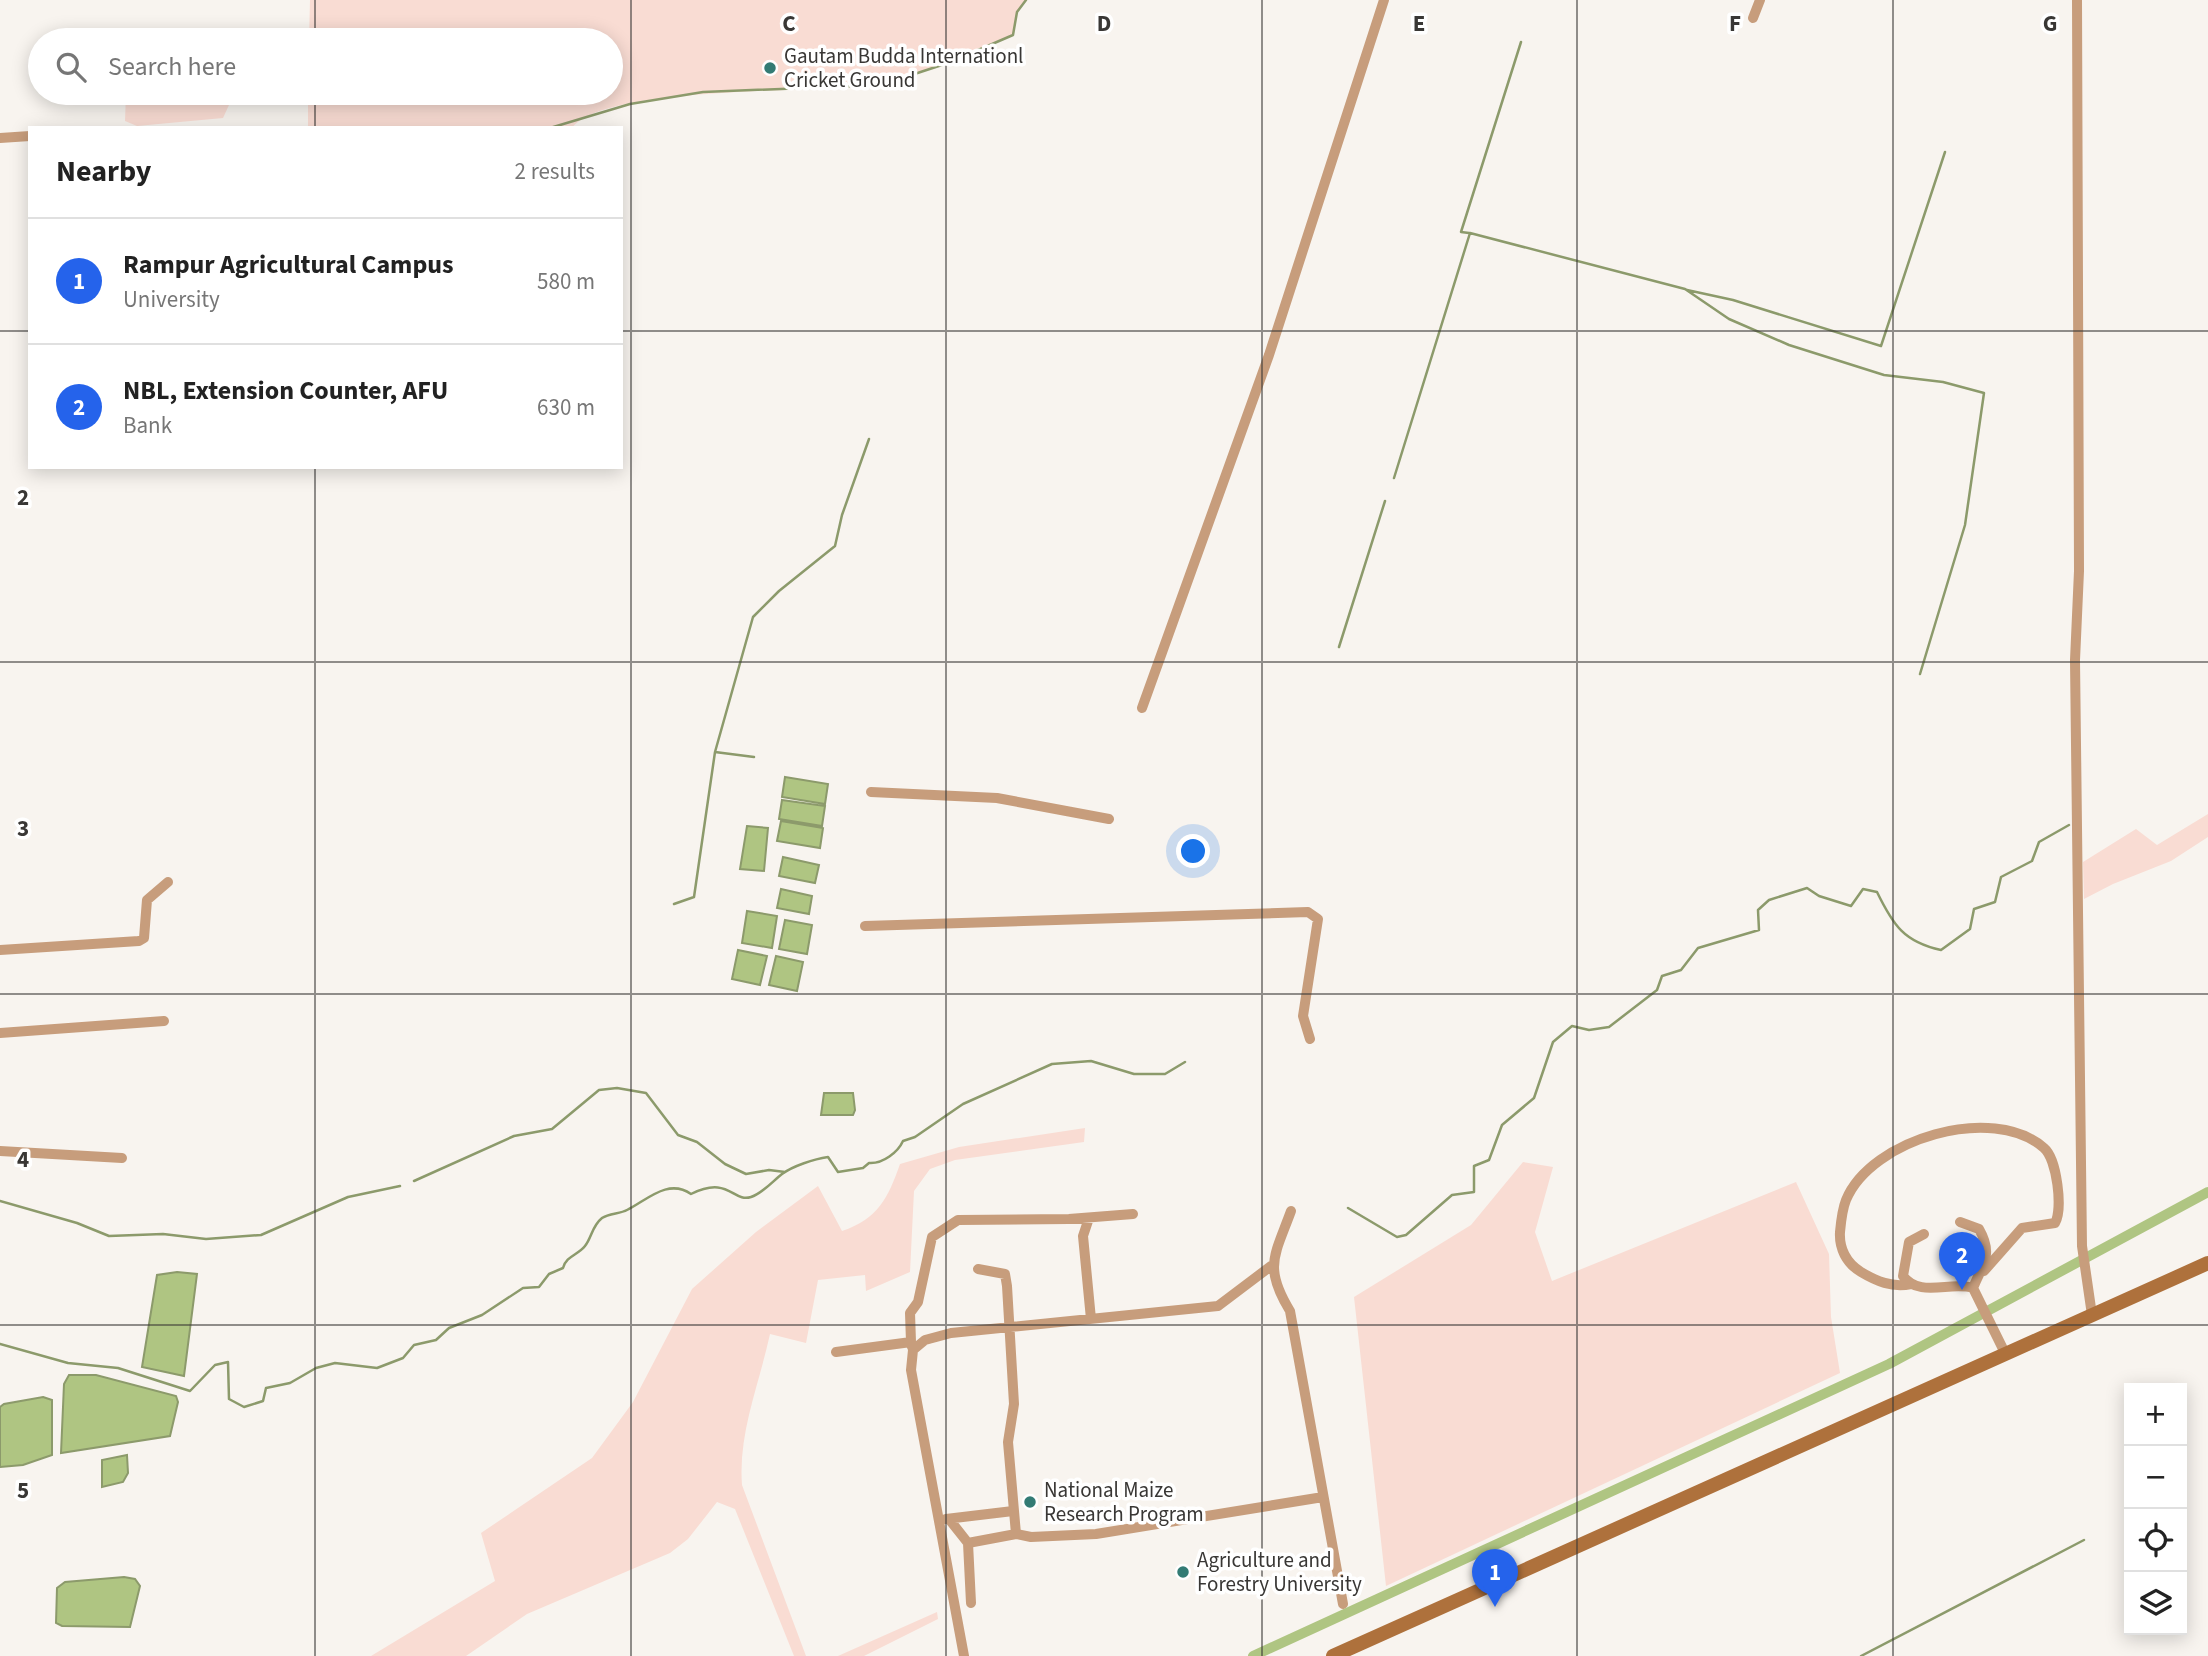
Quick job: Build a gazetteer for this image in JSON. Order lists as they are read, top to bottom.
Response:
{
  "places": ["Gautam Budda Internationl Cricket Ground", "National Maize Research Program", "Agriculture and Forestry University"],
  "page": {
    "search": "Search here",
    "heading": ["Nearby", "2 results"],
    "list": [
      {
        "mark": "1",
        "name": "Rampur Agricultural Campus",
        "note": "University",
        "value": "580 m"
      },
      {
        "mark": "2",
        "name": "NBL, Extension Counter, AFU",
        "note": "Bank",
        "value": "630 m"
      }
    ],
    "pins": ["2", "1"],
    "map_buttons": ["+", "−"]
  },
  "grid": {
    "columns": [
      "C",
      "D",
      "E",
      "F",
      "G"
    ],
    "rows": [
      "2",
      "3",
      "4",
      "5"
    ]
  }
}
